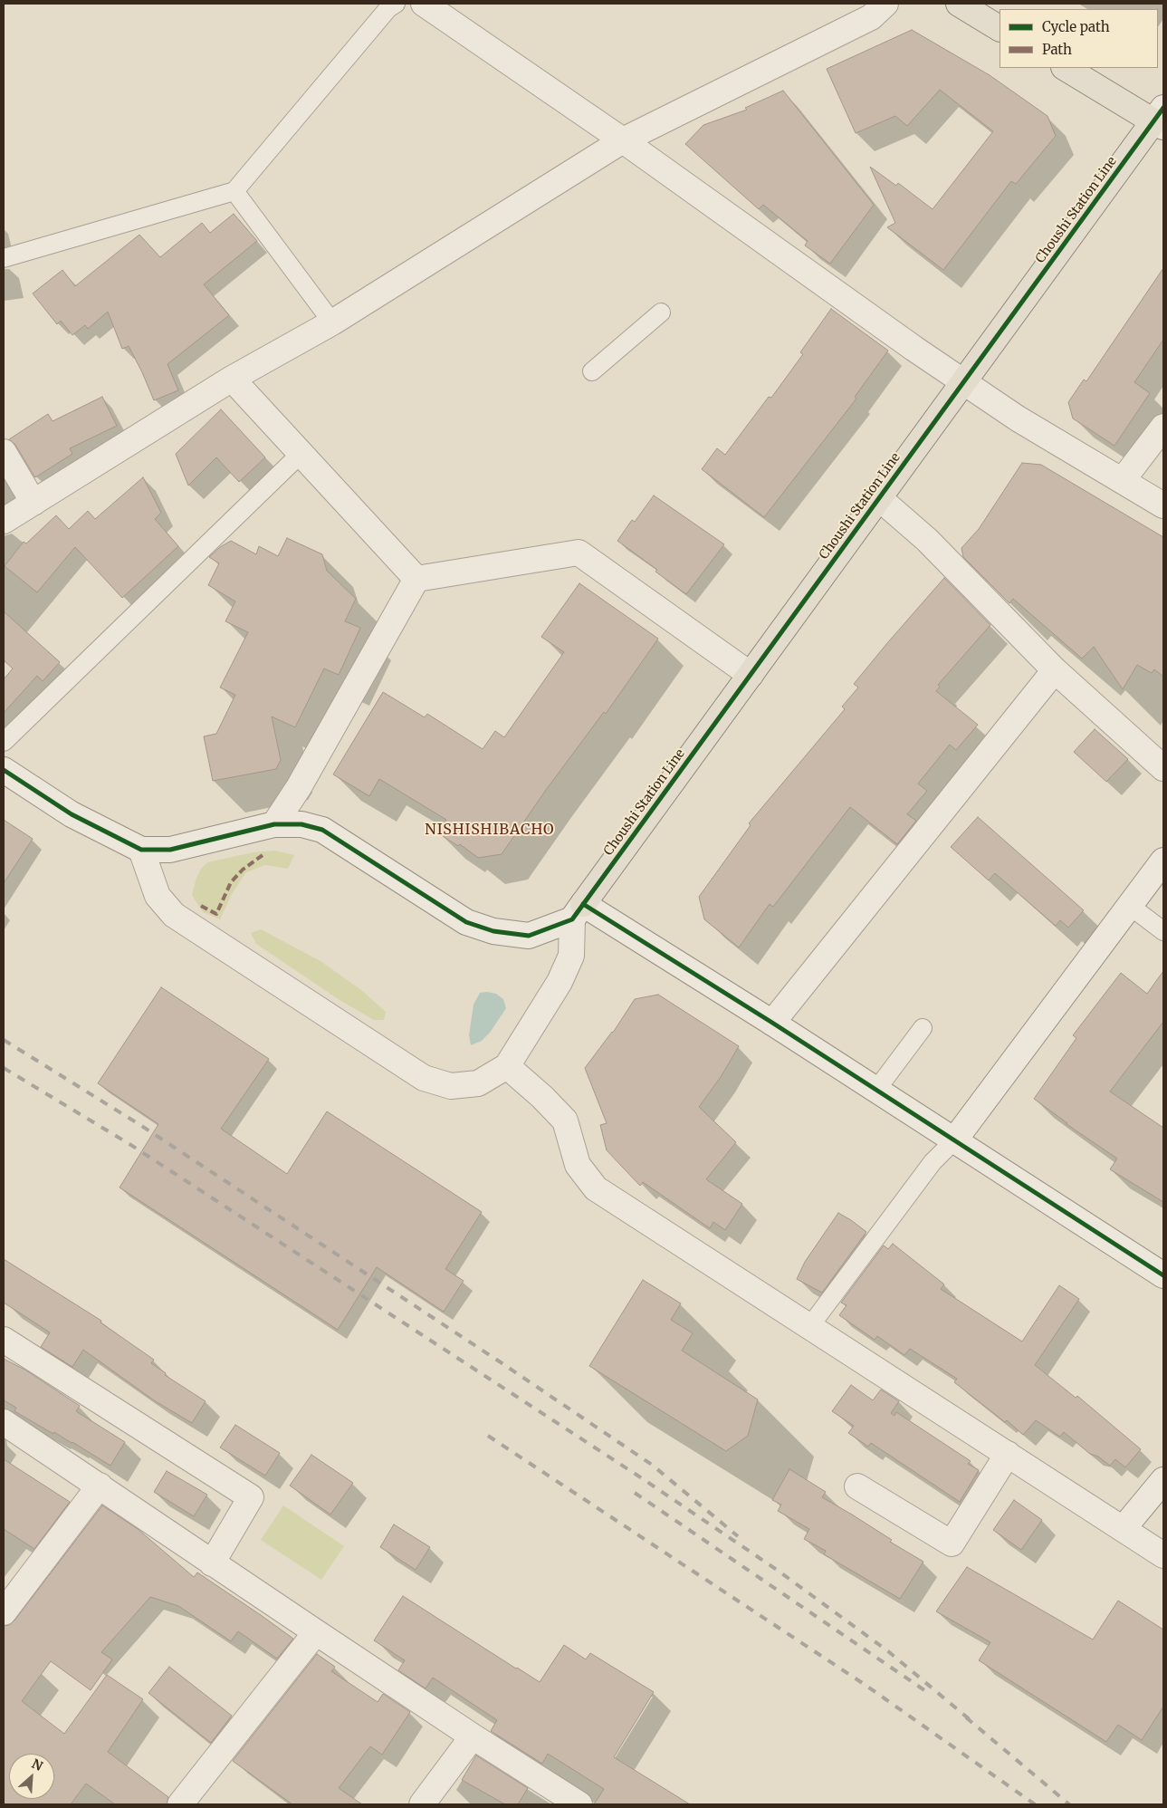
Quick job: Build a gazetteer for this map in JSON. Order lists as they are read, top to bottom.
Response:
{
  "streets": {
    "main road": ["Choushi Station Line"]
  },
  "districts": ["NISHISHIBACHO"],
  "legend": ["Cycle path", "Path"],
  "north": "top right"
}
